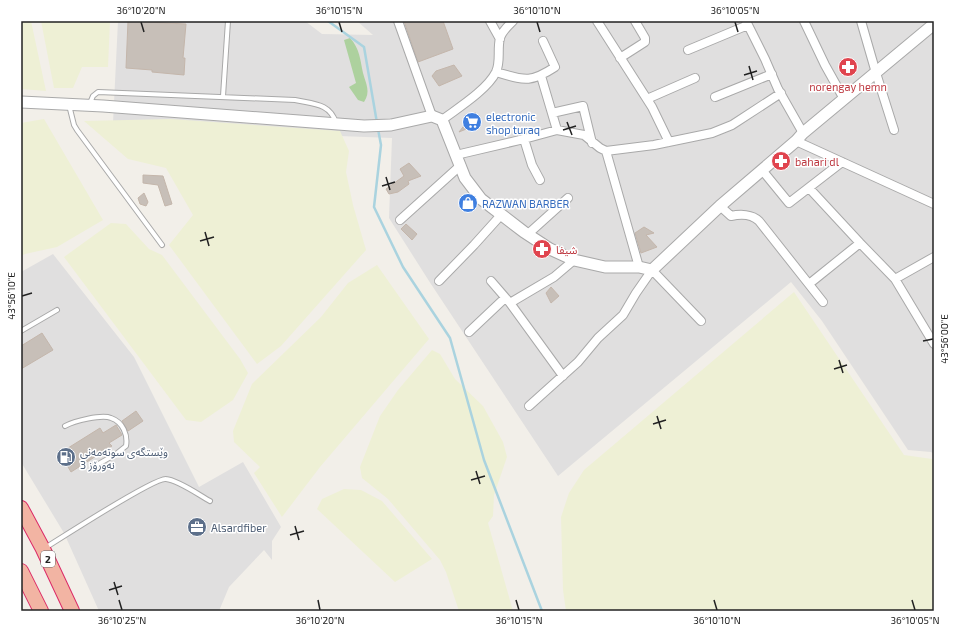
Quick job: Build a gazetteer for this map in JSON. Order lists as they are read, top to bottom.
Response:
{
  "streets": {
    "highway": ["2"]
  },
  "places": {
    "pharmacy": ["norengay hemn", "bahari dl", "شیفا"],
    "supermarket": ["electronic shop turaq"],
    "shop": ["RAZWAN BARBER"],
    "fuel station": ["وێستگەی سوتەمەنی نەورۆز 3"],
    "office": ["Alsardfiber"]
  },
  "coordinates": [
    "36°10'20\"N",
    "36°10'15\"N",
    "36°10'10\"N",
    "36°10'05\"N",
    "43°56'10\"E",
    "43°56'00\"E",
    "36°10'25\"N"
  ]
}
